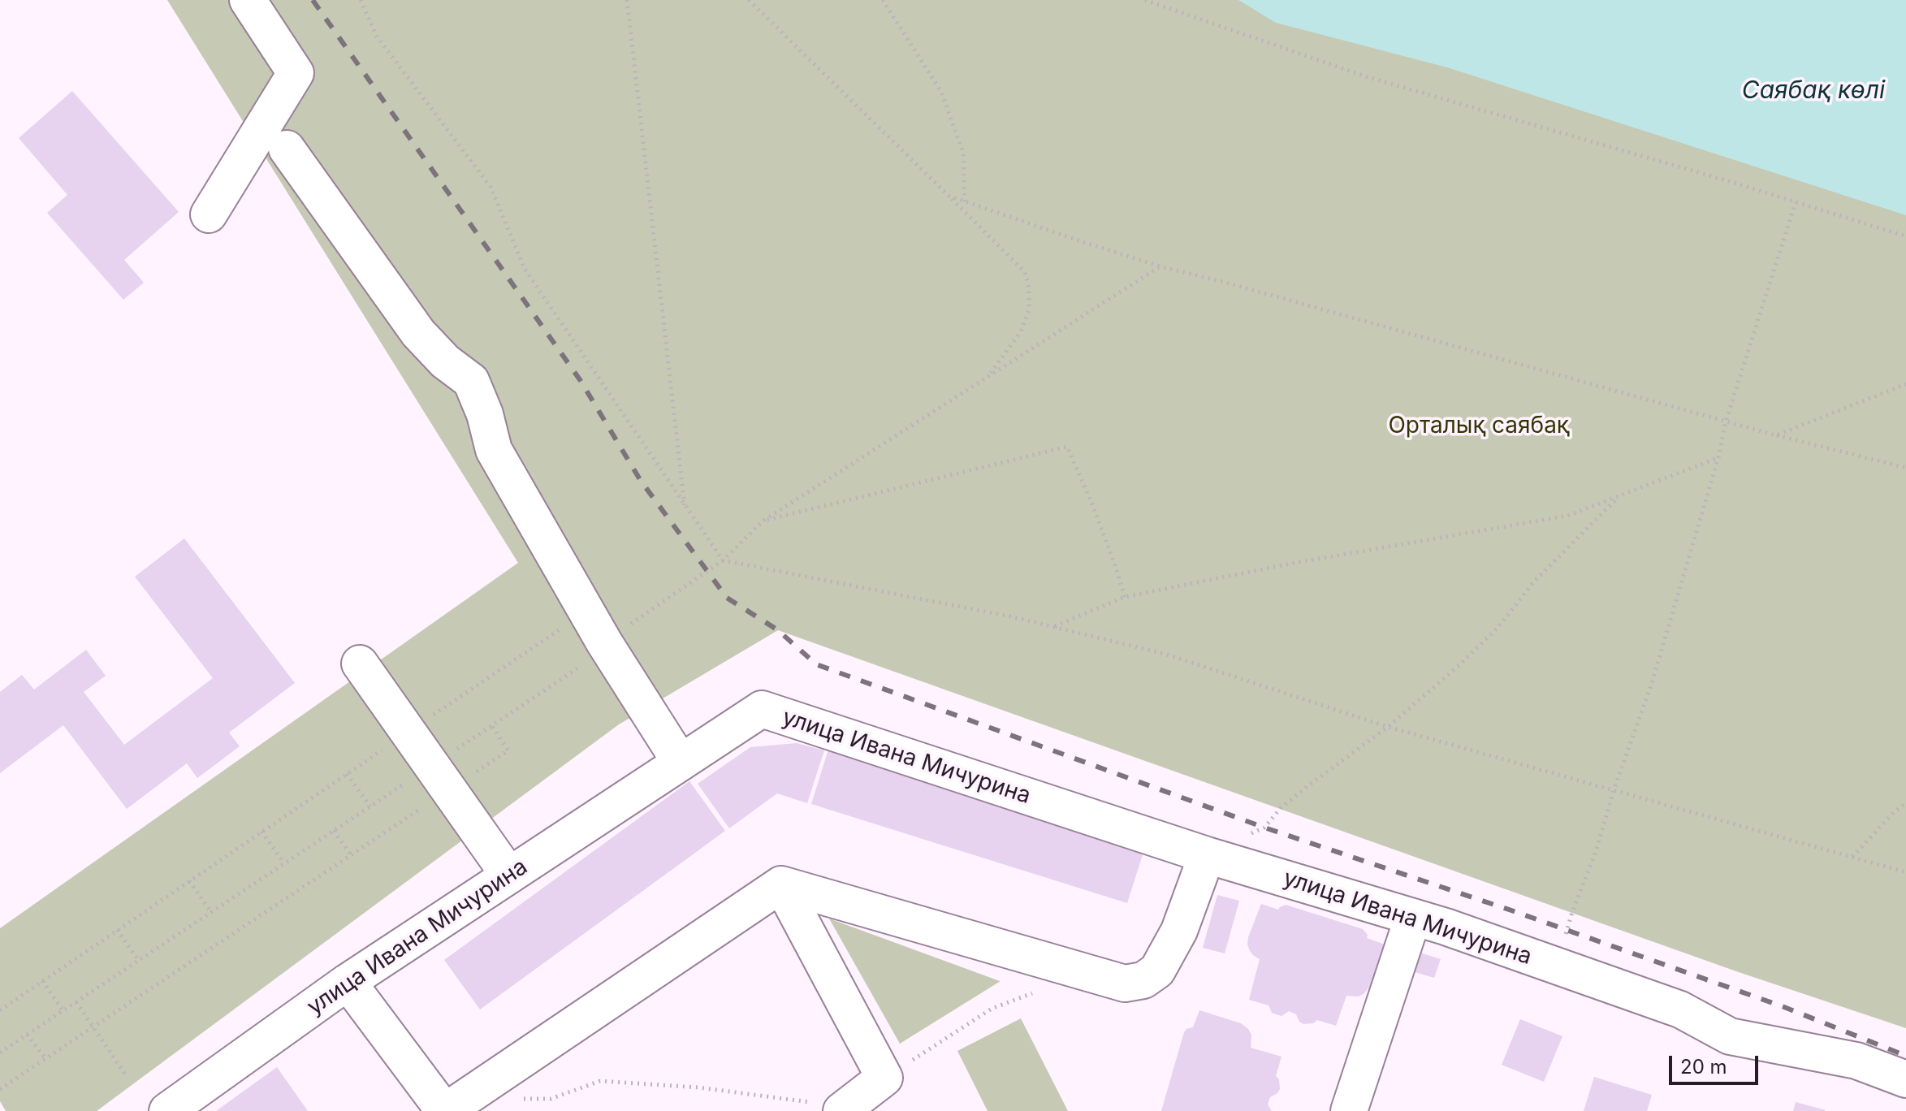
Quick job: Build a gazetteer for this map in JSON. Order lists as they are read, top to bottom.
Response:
{
  "streets": {
    "street": ["улица Ивана Мичурина"]
  },
  "water": ["Саябақ көлі"],
  "parks": ["Орталық саябақ"],
  "scale_bar": "20 m"
}
